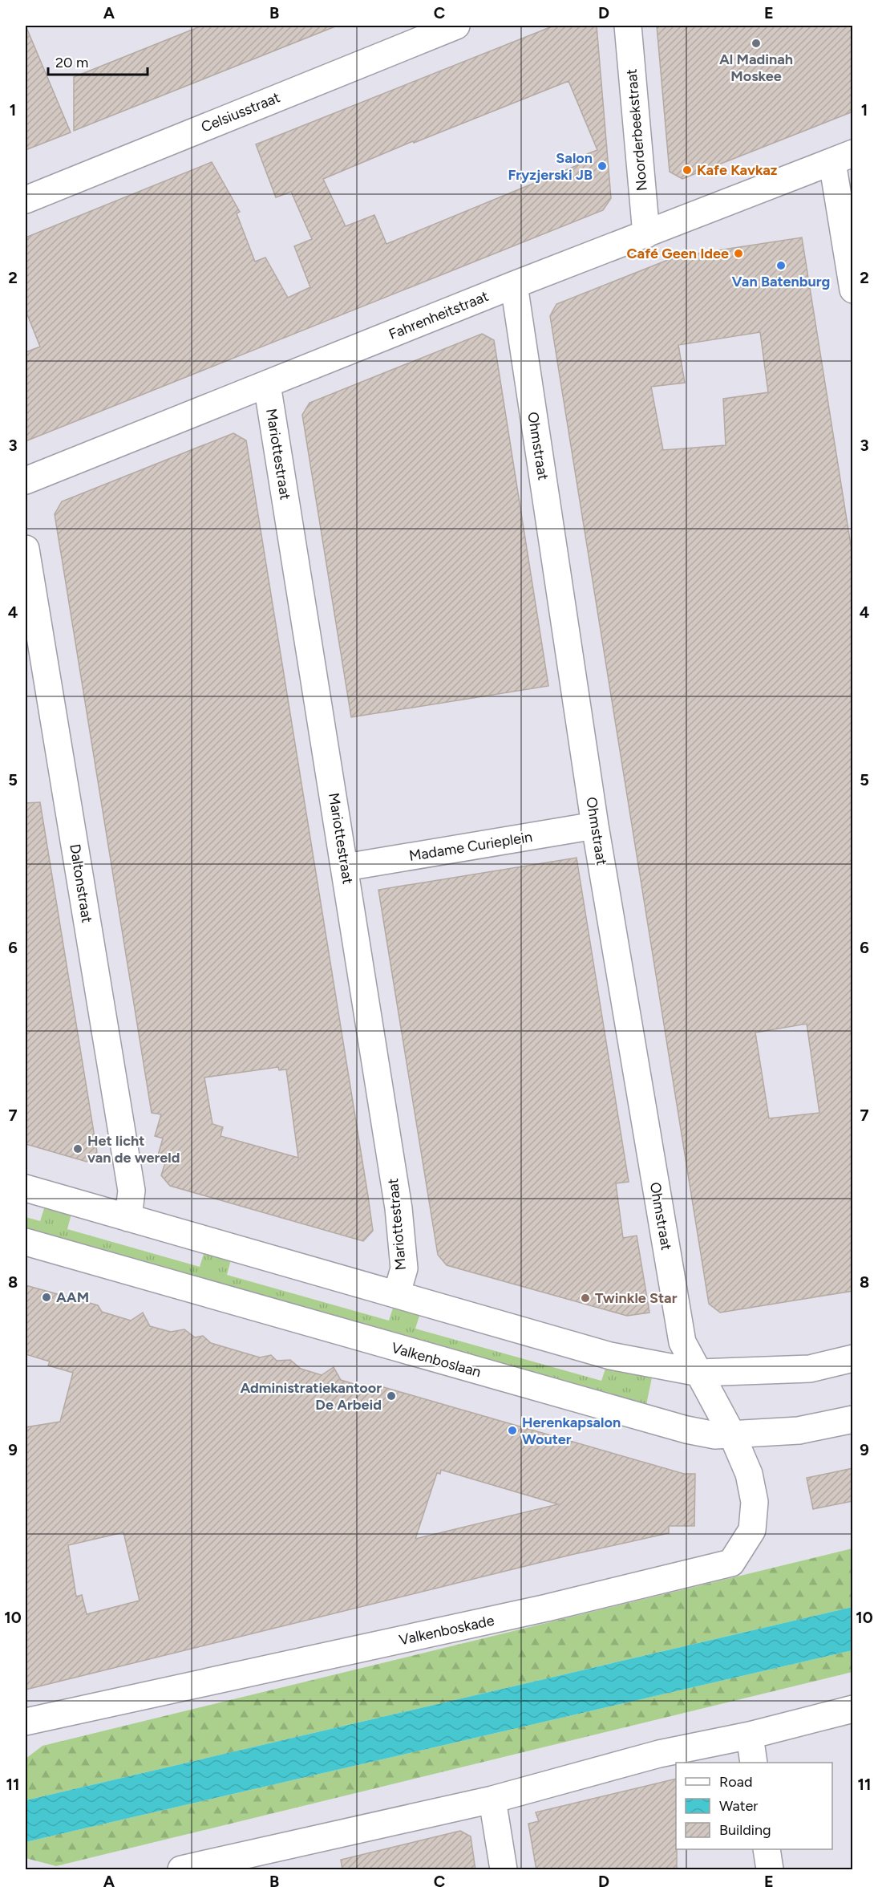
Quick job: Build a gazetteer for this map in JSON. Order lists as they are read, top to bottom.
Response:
{
  "streets": {
    "street": [
      "Celsiusstraat",
      "Noorderbeekstraat",
      "Fahrenheitstraat",
      "Ohmstraat",
      "Mariottestraat",
      "Madame Curieplein",
      "Daltonstraat",
      "Valkenboslaan",
      "Valkenboskade"
    ]
  },
  "crossings": [
    ["Noorderbeekstraat", "Fahrenheitstraat"],
    ["Fahrenheitstraat", "Ohmstraat"],
    ["Fahrenheitstraat", "Mariottestraat"],
    ["Ohmstraat", "Madame Curieplein"],
    ["Ohmstraat", "Valkenboslaan"],
    ["Ohmstraat", "Valkenboskade"],
    ["Mariottestraat", "Madame Curieplein"],
    ["Valkenboslaan", "Valkenboskade"]
  ],
  "places": [
    "Al Madinah Moskee",
    "Salon Fryzjerski JB",
    "Kafe Kavkaz",
    "Café Geen Idee",
    "Van Batenburg",
    "Het licht van de wereld",
    "AAM",
    "Twinkle Star",
    "Administratiekantoor De Arbeid",
    "Herenkapsalon Wouter"
  ],
  "legend": ["Road", "Water", "Building"],
  "scale_bar": "20 m",
  "grid": {
    "columns": [
      "A",
      "B",
      "C",
      "D",
      "E"
    ],
    "rows": [
      "1",
      "2",
      "3",
      "4",
      "5",
      "6",
      "7",
      "8",
      "9",
      "10",
      "11"
    ]
  }
}
